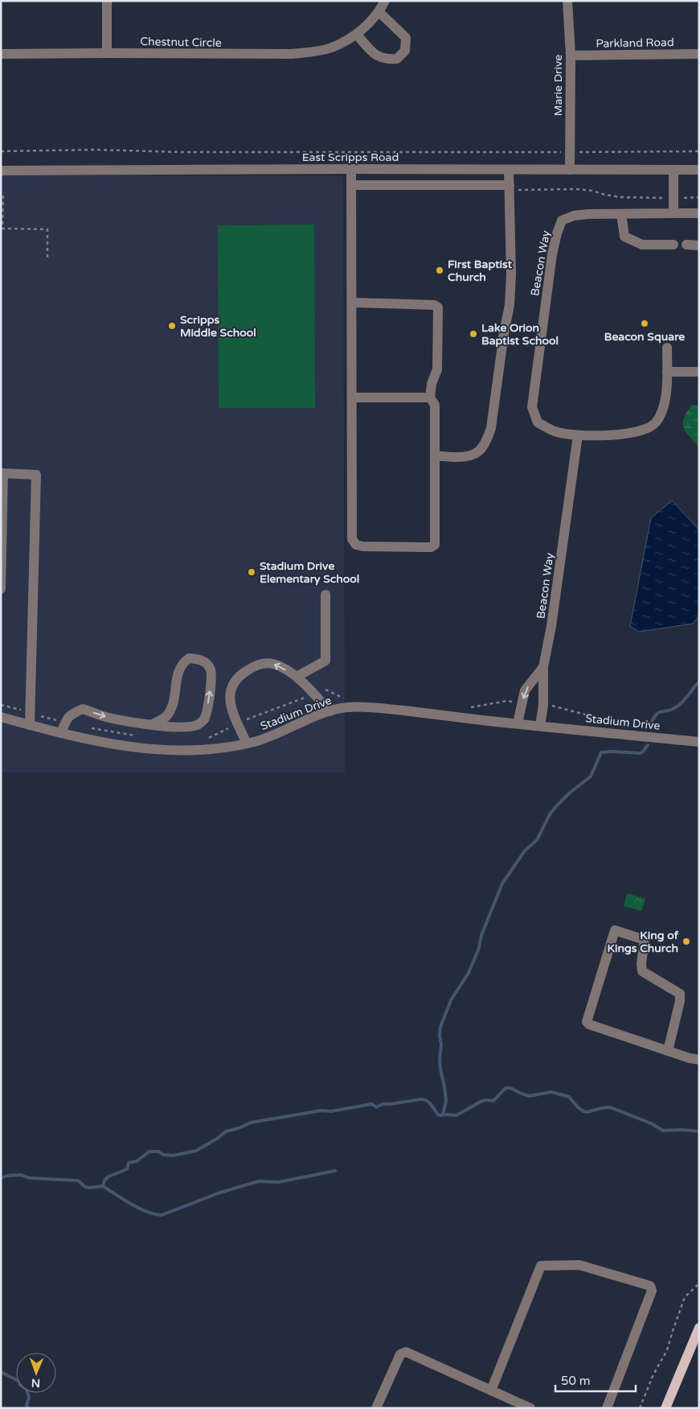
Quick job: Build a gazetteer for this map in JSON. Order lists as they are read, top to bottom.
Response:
{
  "streets": {
    "street": [
      "Chestnut Circle",
      "Parkland Road",
      "Marie Drive",
      "East Scripps Road",
      "Beacon Way",
      "Stadium Drive"
    ]
  },
  "crossings": [
    ["Parkland Road", "Marie Drive"],
    ["Marie Drive", "East Scripps Road"],
    ["Beacon Way", "Stadium Drive"]
  ],
  "places": [
    "First Baptist Church",
    "Beacon Square",
    "Scripps Middle School",
    "Lake Orion Baptist School",
    "Stadium Drive Elementary School",
    "King of Kings Church"
  ],
  "scale_bar": "50 m",
  "north": "bottom"
}
